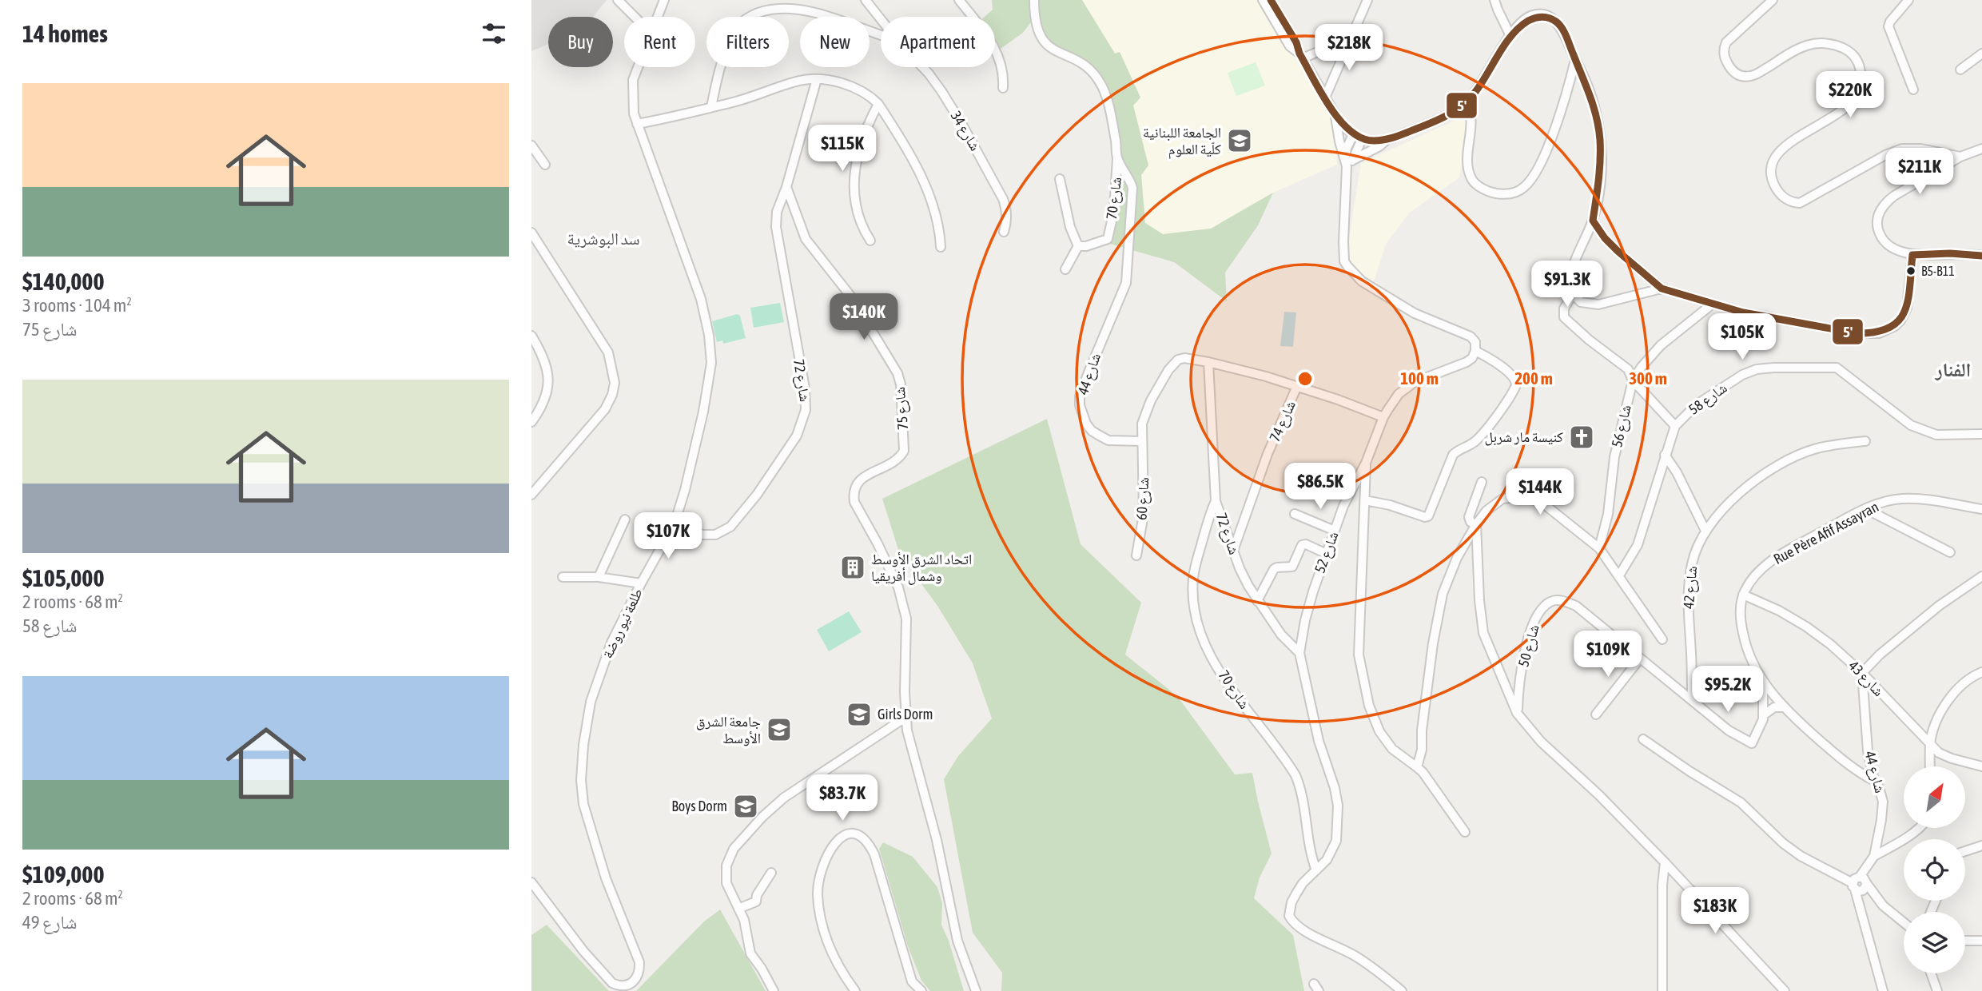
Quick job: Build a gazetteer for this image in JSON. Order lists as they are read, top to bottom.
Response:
{
  "streets": {
    "street": [
      "شارع 34",
      "شارع 70",
      "شارع 44",
      "شارع 72",
      "شارع 58",
      "شارع 75",
      "شارع 74",
      "شارع 56",
      "شارع 60",
      "Rue Père Afif Assayran",
      "شارع 52",
      "شارع 42",
      "طلعة نيو روضة",
      "شارع 50",
      "شارع 43"
    ]
  },
  "crossings": [
    ["شارع 70", "شارع 44"],
    ["شارع 70", "شارع 72"],
    ["شارع 70", "شارع 52"],
    ["شارع 44", "شارع 60"],
    ["شارع 44", "شارع 43"],
    ["شارع 72", "شارع 75"],
    ["شارع 72", "شارع 74"],
    ["شارع 72", "شارع 52"],
    ["شارع 72", "طلعة نيو روضة"],
    ["Rue Père Afif Assayran", "شارع 43"],
    ["شارع 42", "شارع 50"]
  ],
  "districts": ["سد البوشرية", "الفنار"],
  "places": {
    "school or university": [
      "الجامعة اللبنانية كلّية العلوم",
      "Girls Dorm",
      "جامعة الشرق الأوسط",
      "Boys Dorm"
    ],
    "other": ["B5-B11"],
    "church": ["كنيسة مار شربل"],
    "building": ["اتحاد الشرق الأوسط وشمال أفريقيا"]
  },
  "lines": ["transit line 5'"],
  "north": "top right",
  "page": {
    "heading": "14 homes",
    "chip": [
      "Buy",
      "Rent",
      "Filters",
      "New",
      "Apartment"
    ],
    "price": [
      "$218K",
      "$220K",
      "$115K",
      "$211K",
      "$91.3K",
      "$140K",
      "$105K",
      "$86.5K",
      "$144K",
      "$107K",
      "$109K",
      "$95.2K",
      "$83.7K",
      "$183K"
    ],
    "list": [
      {
        "name": "$140,000",
        "note": "3 rooms · 104 m² · شارع 75"
      },
      {
        "name": "$105,000",
        "note": "2 rooms · 68 m² · شارع 58"
      },
      {
        "name": "$109,000",
        "note": "2 rooms · 68 m² · شارع 49"
      }
    ]
  },
  "rings": ["100 m", "200 m", "300 m"]
}
